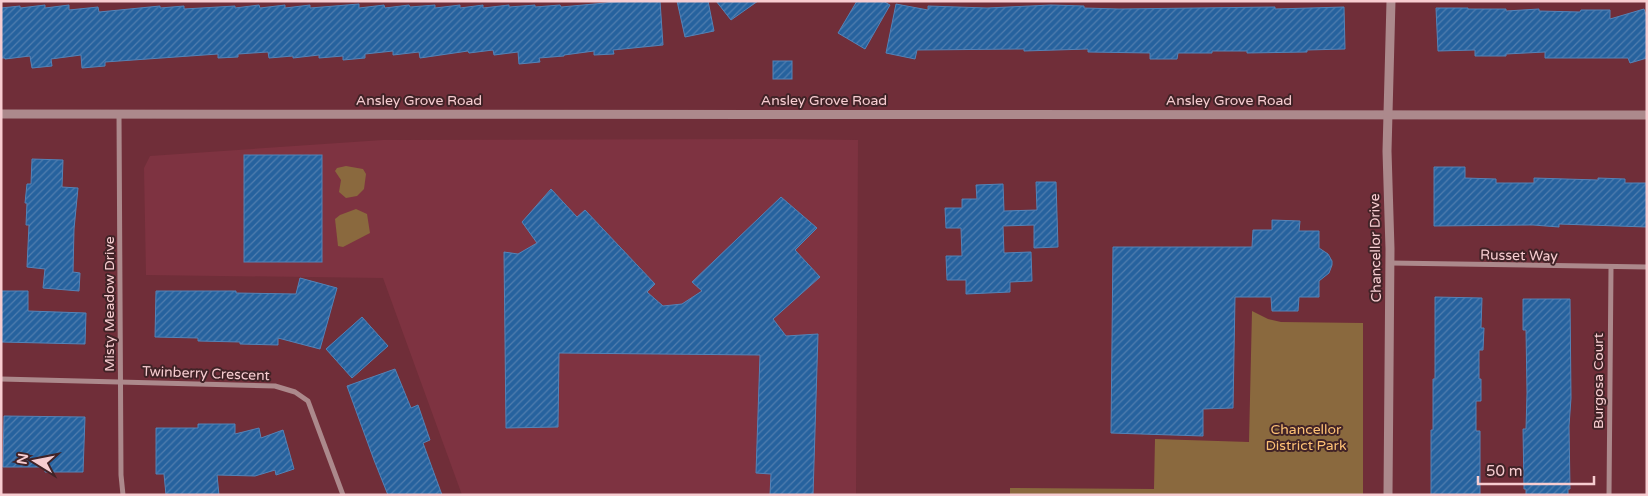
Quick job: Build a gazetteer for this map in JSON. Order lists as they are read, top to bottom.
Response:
{
  "streets": {
    "street": [
      "Ansley Grove Road",
      "Chancellor Drive",
      "Russet Way",
      "Misty Meadow Drive",
      "Twinberry Crescent",
      "Burgosa Court"
    ]
  },
  "crossings": [
    ["Ansley Grove Road", "Chancellor Drive"],
    ["Ansley Grove Road", "Misty Meadow Drive"],
    ["Chancellor Drive", "Russet Way"],
    ["Russet Way", "Burgosa Court"],
    ["Misty Meadow Drive", "Twinberry Crescent"]
  ],
  "parks": ["Chancellor District Park"],
  "scale_bar": "50 m",
  "north": "left"
}
